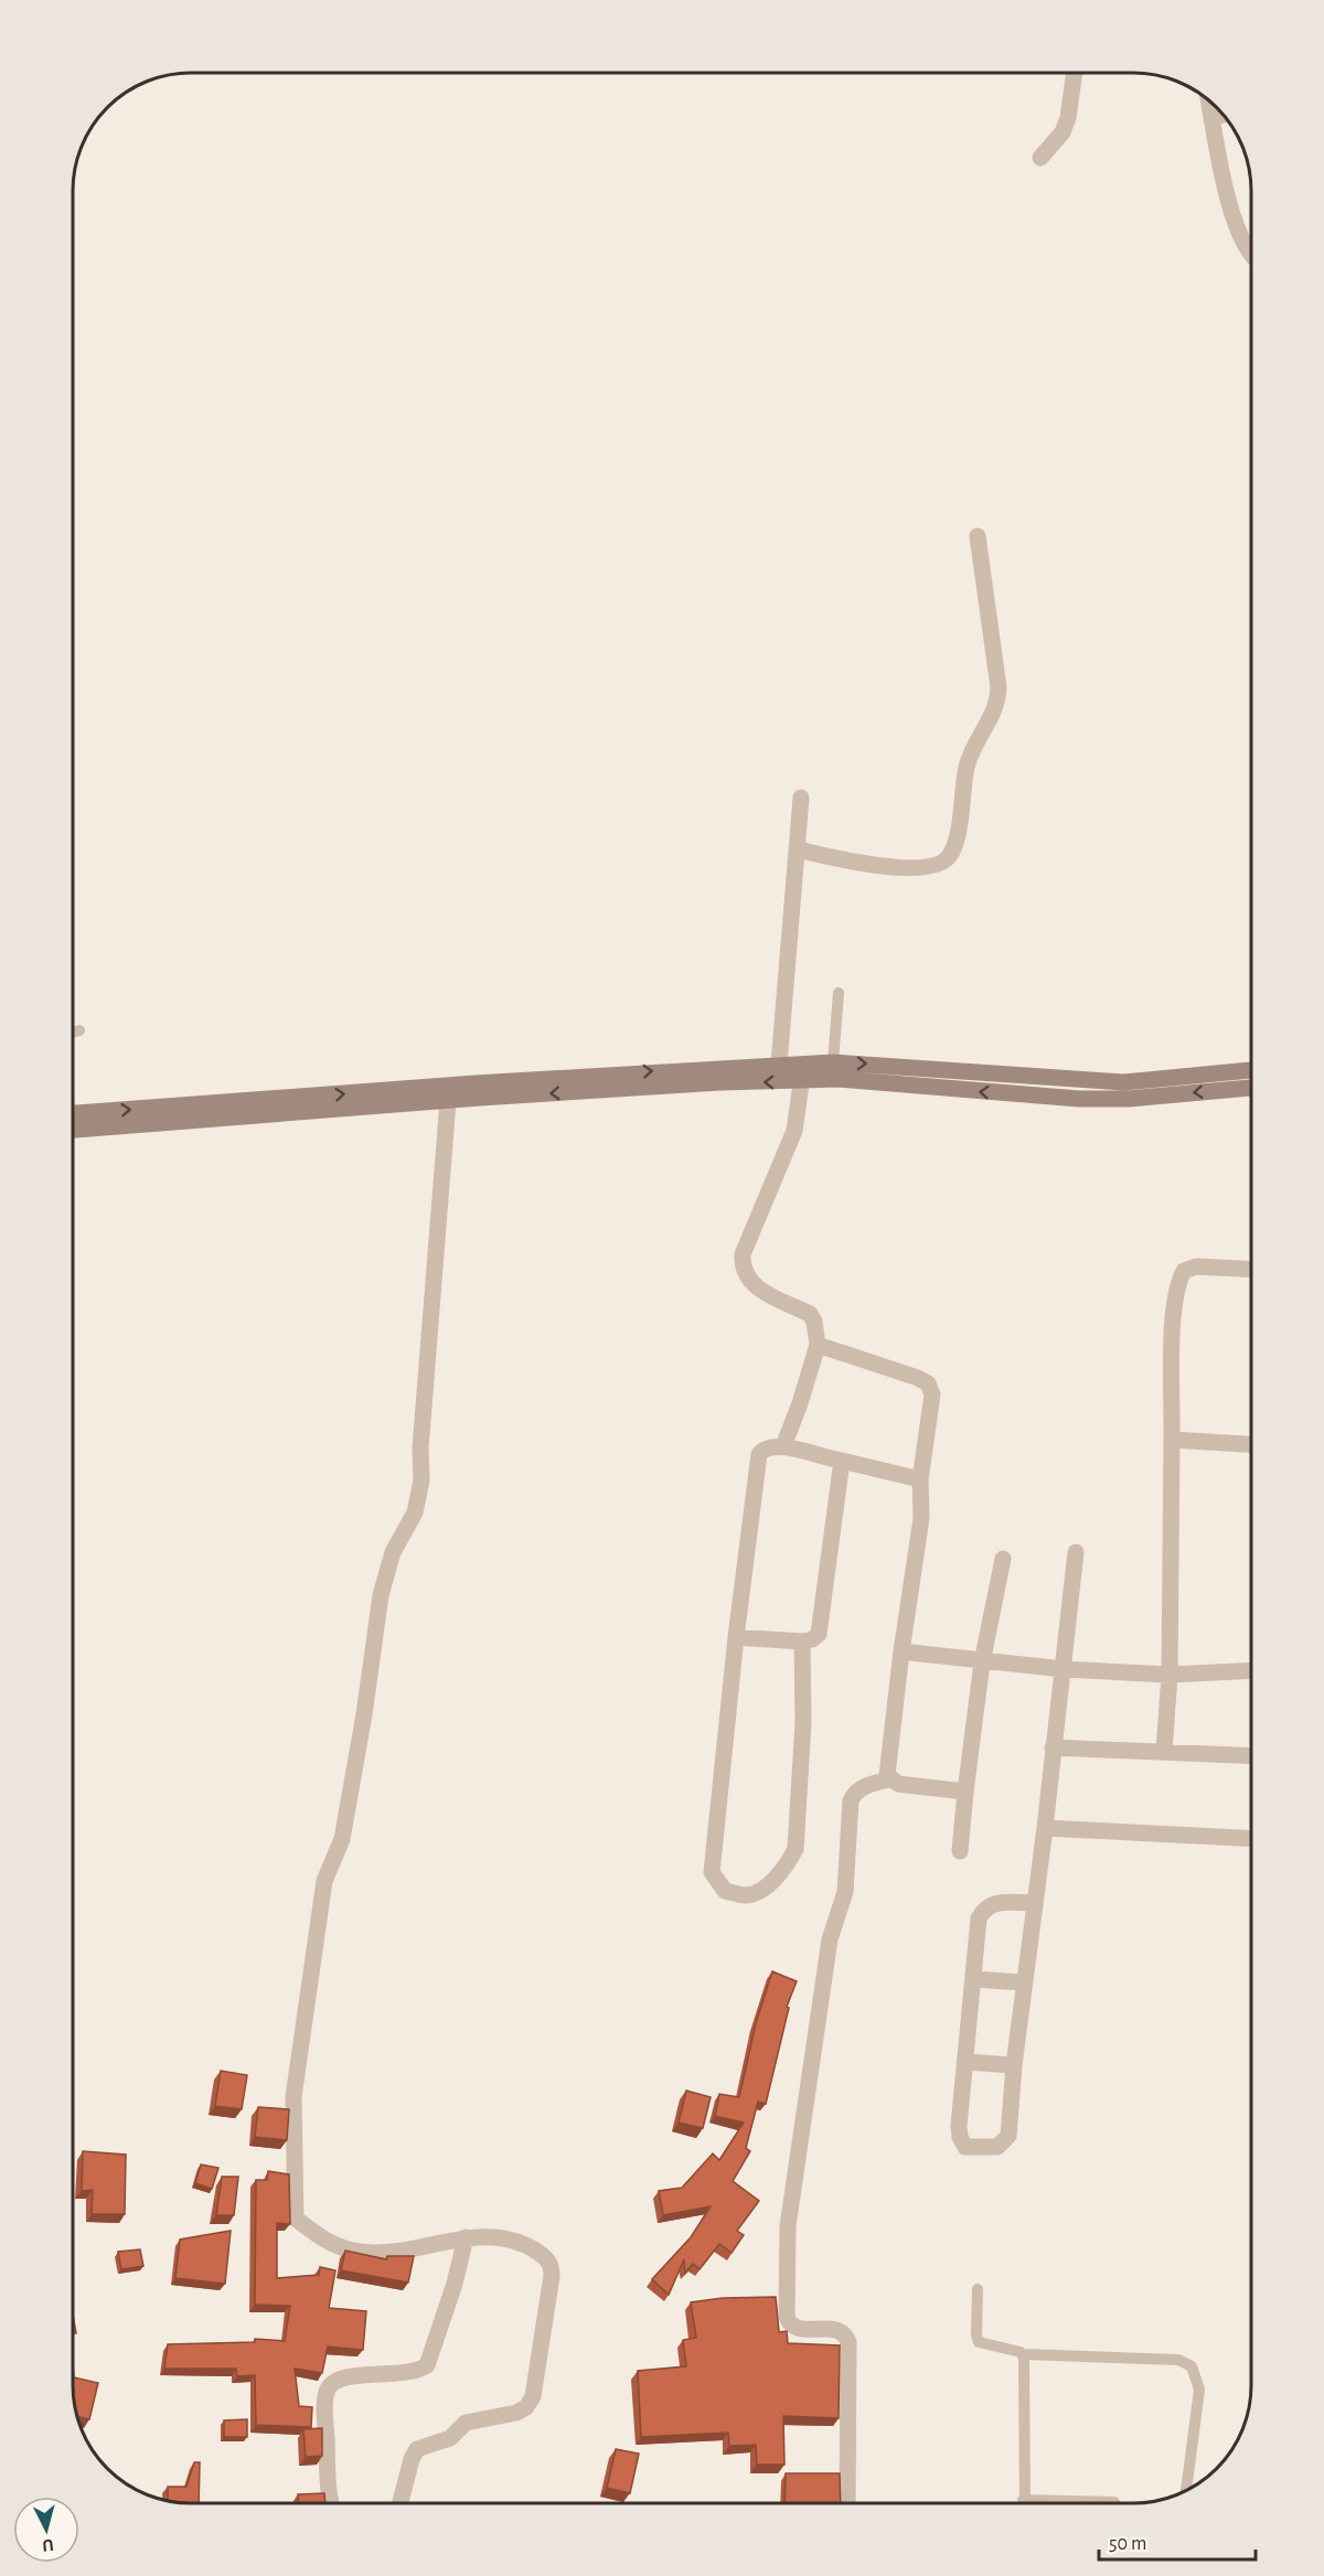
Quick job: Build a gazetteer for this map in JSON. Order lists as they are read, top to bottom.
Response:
{
  "scale_bar": "50 m",
  "north": "bottom"
}
